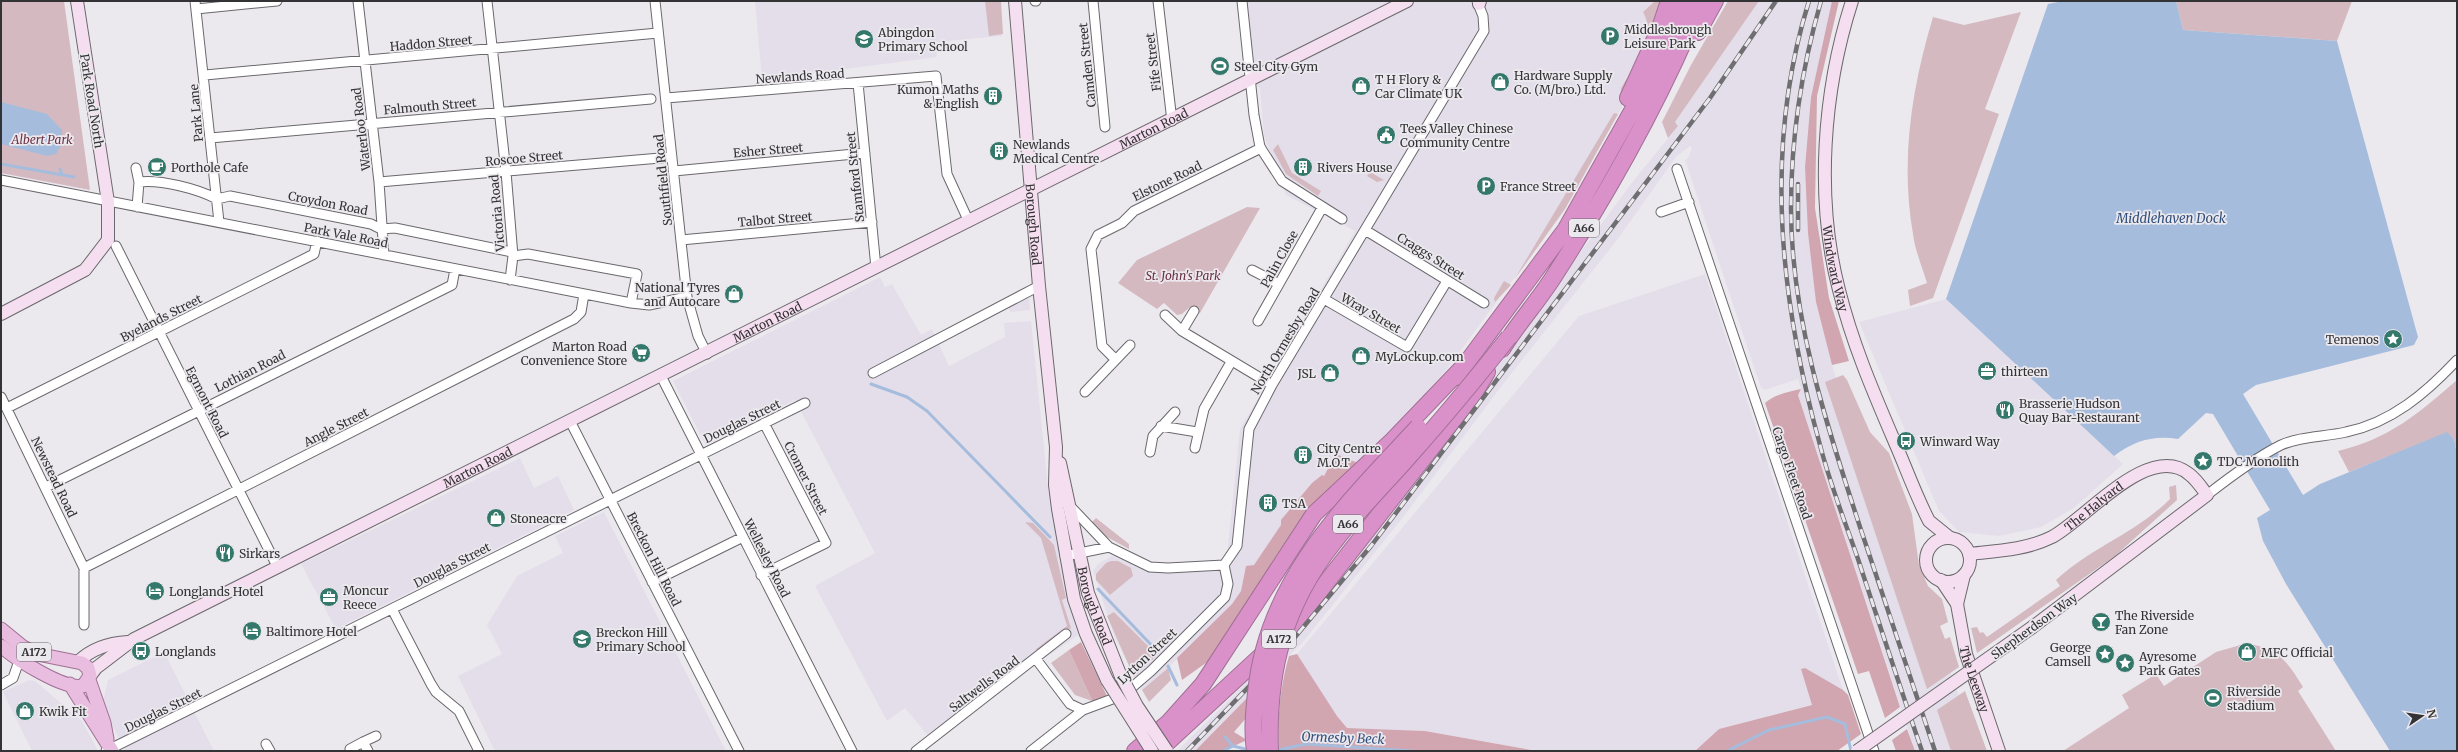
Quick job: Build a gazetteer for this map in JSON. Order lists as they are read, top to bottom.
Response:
{
  "streets": {
    "highway": ["A66", "A172"],
    "street": [
      "Haddon Street",
      "Fife Street",
      "Camden Street",
      "Newlands Road",
      "Park Road North",
      "Falmouth Street",
      "Park Lane",
      "Marton Road",
      "Waterloo Road",
      "Esher Street",
      "Roscoe Street",
      "Stamford Street",
      "Southfield Road",
      "Elstone Road",
      "Croydon Road",
      "Victoria Road",
      "Talbot Street",
      "Borough Road",
      "Park Vale Road",
      "Craggs Street",
      "Palin Close",
      "Windward Way",
      "Wray Street",
      "Byelands Street",
      "North Ormesby Road",
      "Lothian Road",
      "Egmont Road",
      "Douglas Street",
      "Angle Street",
      "Cargo Fleet Road",
      "Newstead Road",
      "Cromer Street",
      "The Halyard",
      "Wellesley Road",
      "Breckon Hill Road",
      "Shepherdson Way",
      "Lytton Street",
      "The Leeway",
      "Saltwells Road"
    ]
  },
  "crossings": [
    ["Haddon Street", "Park Lane"],
    ["Haddon Street", "Waterloo Road"],
    ["Haddon Street", "Southfield Road"],
    ["Haddon Street", "Victoria Road"],
    ["Fife Street", "Marton Road"],
    ["Newlands Road", "Marton Road"],
    ["Newlands Road", "Stamford Street"],
    ["Newlands Road", "Southfield Road"],
    ["Park Road North", "Park Vale Road"],
    ["Falmouth Street", "Park Lane"],
    ["Falmouth Street", "Waterloo Road"],
    ["Falmouth Street", "Victoria Road"],
    ["Park Lane", "Croydon Road"],
    ["Park Lane", "Park Vale Road"],
    ["Marton Road", "Stamford Street"],
    ["Marton Road", "Southfield Road"],
    ["Marton Road", "Borough Road"],
    ["Marton Road", "Egmont Road"],
    ["Marton Road", "Wellesley Road"],
    ["Marton Road", "Breckon Hill Road"],
    ["Marton Road", "A172"],
    ["Waterloo Road", "Roscoe Street"],
    ["Waterloo Road", "Croydon Road"],
    ["Waterloo Road", "Park Vale Road"],
    ["Esher Street", "Stamford Street"],
    ["Esher Street", "Southfield Road"],
    ["Roscoe Street", "Southfield Road"],
    ["Roscoe Street", "Victoria Road"],
    ["Stamford Street", "Talbot Street"],
    ["Southfield Road", "Talbot Street"],
    ["Southfield Road", "Park Vale Road"],
    ["Croydon Road", "Victoria Road"],
    ["Croydon Road", "Park Vale Road"],
    ["Victoria Road", "Park Vale Road"],
    ["A66", "A172"],
    ["Park Vale Road", "Byelands Street"],
    ["Park Vale Road", "Lothian Road"],
    ["Park Vale Road", "Angle Street"],
    ["Craggs Street", "Wray Street"],
    ["Craggs Street", "North Ormesby Road"],
    ["Windward Way", "The Halyard"],
    ["Windward Way", "The Leeway"],
    ["Wray Street", "North Ormesby Road"],
    ["Byelands Street", "Egmont Road"],
    ["Byelands Street", "Newstead Road"],
    ["North Ormesby Road", "Lytton Street"],
    ["Lothian Road", "Egmont Road"],
    ["Lothian Road", "Newstead Road"],
    ["Egmont Road", "Angle Street"],
    ["Douglas Street", "Cromer Street"],
    ["Douglas Street", "Wellesley Road"],
    ["Douglas Street", "Breckon Hill Road"],
    ["Angle Street", "Newstead Road"],
    ["Cromer Street", "Wellesley Road"],
    ["The Halyard", "Shepherdson Way"],
    ["The Halyard", "The Leeway"]
  ],
  "water": ["Middlehaven Dock", "Ormesby Beck"],
  "parks": ["Albert Park", "St. John's Park"],
  "places": {
    "parking": ["Middlesbrough Leisure Park", "France Street"],
    "school or university": ["Abingdon Primary School", "Breckon Hill Primary School"],
    "sports": ["Steel City Gym", "Riverside stadium"],
    "shop": [
      "Hardware Supply Co. (M/bro.) Ltd.",
      "T H Flory & Car Climate UK",
      "National Tyres and Autocare",
      "MyLockup.com",
      "JSL",
      "Stoneacre",
      "MFC Official",
      "Kwik Fit"
    ],
    "building": [
      "Kumon Maths & English",
      "Newlands Medical Centre",
      "Rivers House",
      "City Centre M.O.T",
      "TSA"
    ],
    "public building": ["Tees Valley Chinese Community Centre"],
    "cafe": ["Porthole Cafe"],
    "place": [
      "Temenos",
      "TDC Monolith",
      "George Camsell",
      "Ayresome Park Gates"
    ],
    "supermarket": ["Marton Road Convenience Store"],
    "office": ["thirteen", "Moncur Reece"],
    "restaurant": ["Brasserie Hudson Quay Bar-Restaurant", "Sirkars"],
    "bus stop": ["Winward Way", "Longlands"],
    "hotel": ["Longlands Hotel", "Baltimore Hotel"],
    "bar": ["The Riverside Fan Zone"]
  },
  "north": "right"
}
